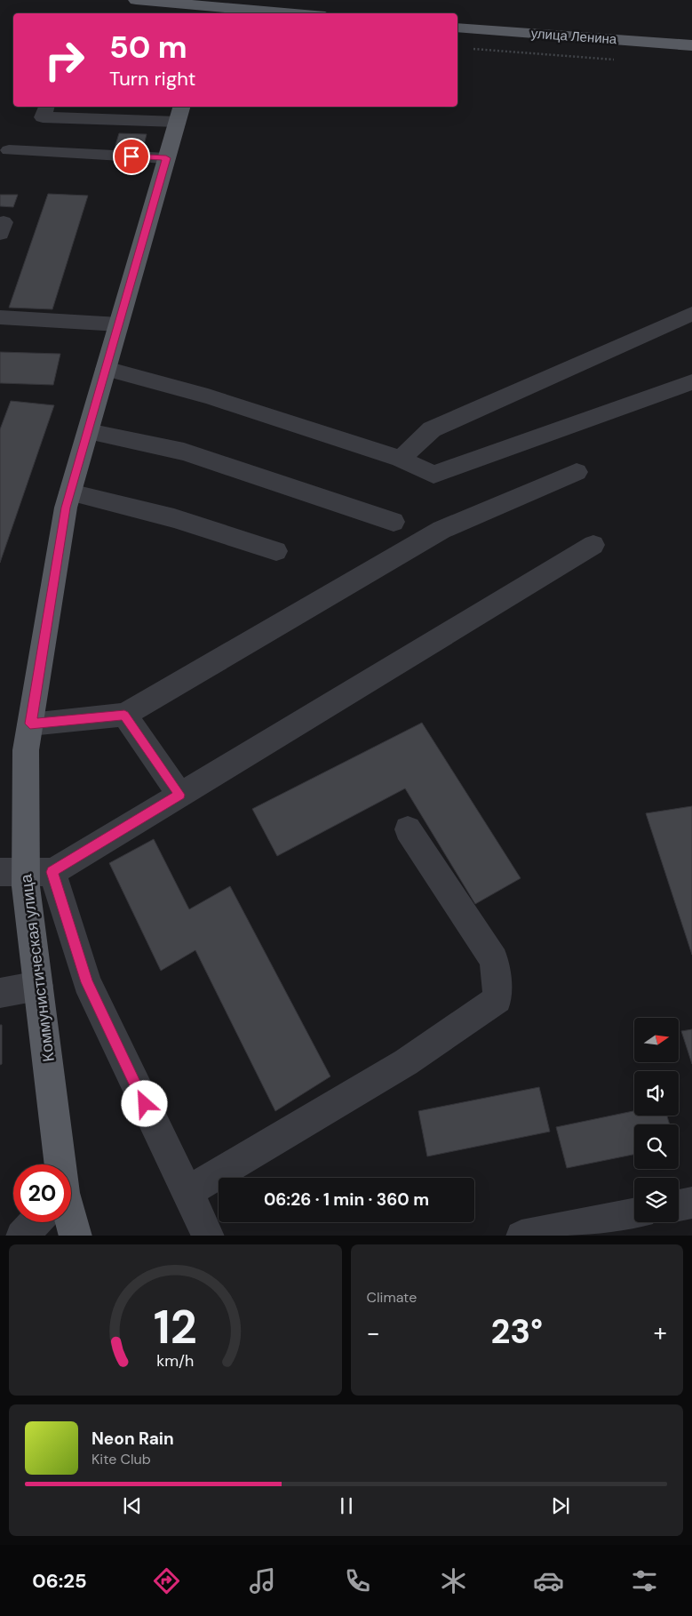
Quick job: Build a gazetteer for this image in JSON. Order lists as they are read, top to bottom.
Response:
{
  "streets": {
    "main road": ["улица Ленина", "Коммунистическая улица"]
  },
  "north": "right",
  "page": {
    "turn": ["50 m", "Turn right"],
    "limit": "20",
    "trip": "06:26 · 1 min · 360 m",
    "tile": "Climate",
    "heat": ["−", "23°", "+"],
    "song": ["Neon Rain", "Kite Club"],
    "tabs": "06:25",
    "gauge": ["12", "km/h"]
  }
}
